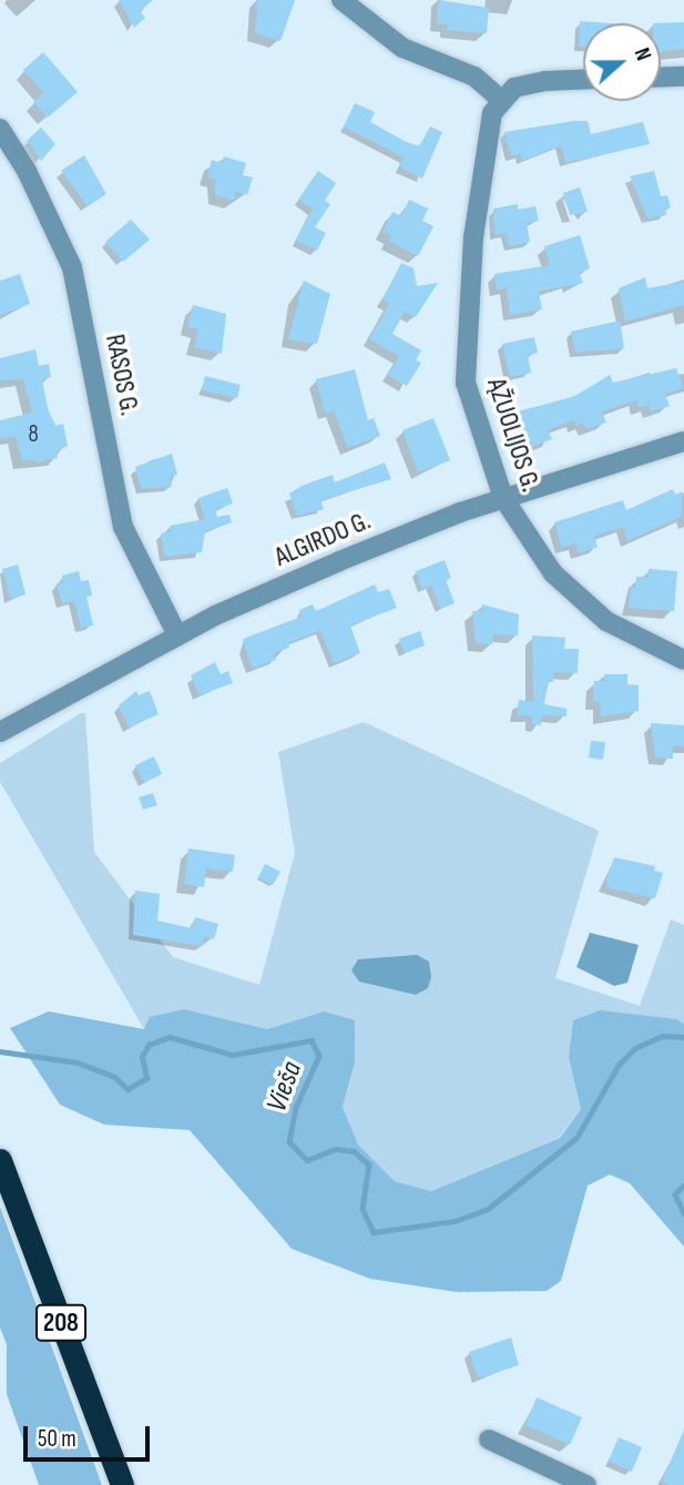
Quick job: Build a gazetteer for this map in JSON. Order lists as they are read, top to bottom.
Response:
{
  "streets": {
    "highway": ["208"],
    "street": ["RASOS G.", "ĄŽUOLIJOS G.", "ALGIRDO G."]
  },
  "crossings": [
    ["RASOS G.", "ALGIRDO G."],
    ["ĄŽUOLIJOS G.", "ALGIRDO G."]
  ],
  "water": ["Vieša"],
  "house_numbers": ["8"],
  "scale_bar": "50 m",
  "north": "right"
}
